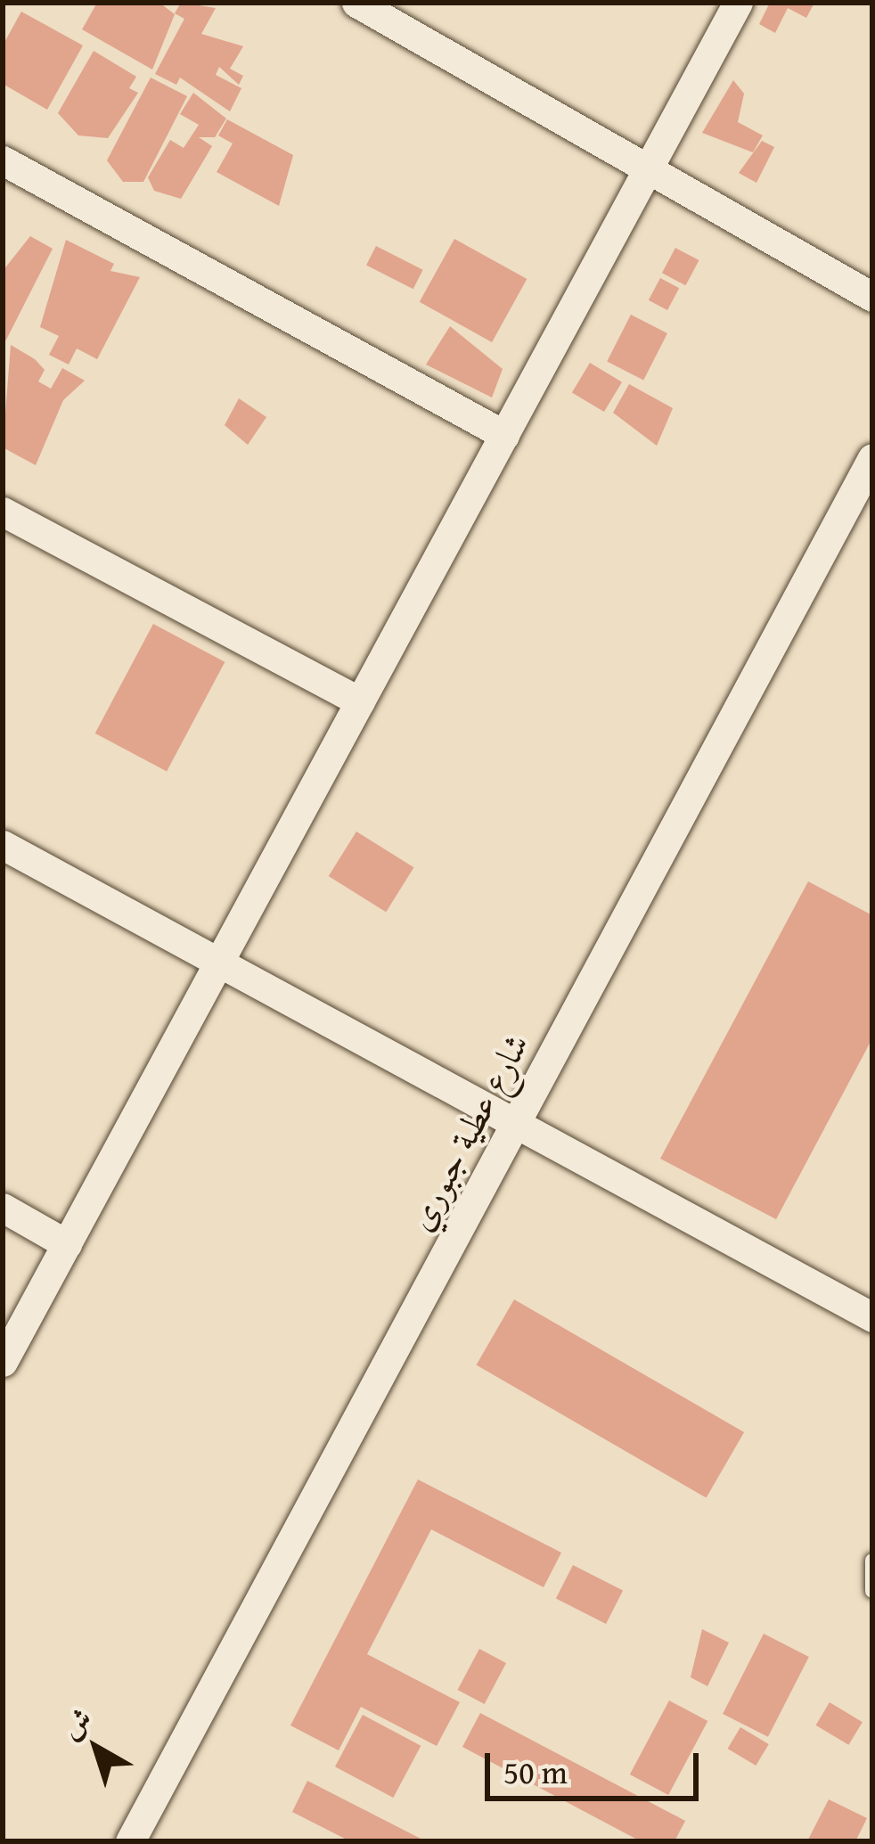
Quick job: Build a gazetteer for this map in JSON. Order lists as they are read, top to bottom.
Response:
{
  "streets": {
    "street": ["شارع عطية جبوري"]
  },
  "scale_bar": "50 m",
  "north": "top left"
}
